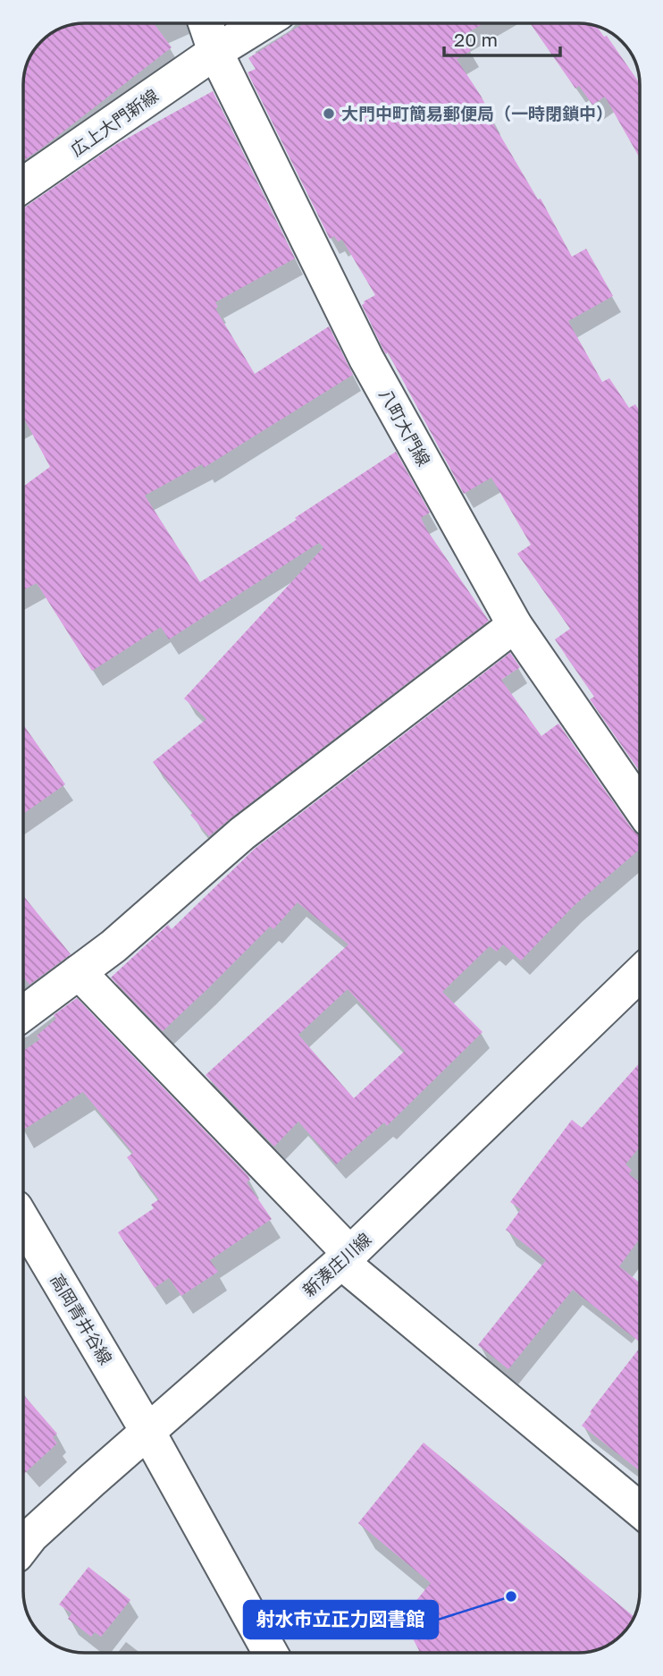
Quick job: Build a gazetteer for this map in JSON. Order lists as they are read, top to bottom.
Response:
{
  "streets": {
    "main road": [
      "広上大門新線",
      "八町大門線",
      "新湊庄川線",
      "高岡青井谷線"
    ]
  },
  "crossings": [
    ["広上大門新線", "八町大門線"],
    ["新湊庄川線", "高岡青井谷線"]
  ],
  "places": ["大門中町簡易郵便局（一時閉鎖中）", "射水市立正力図書館"],
  "scale_bar": "20 m"
}
